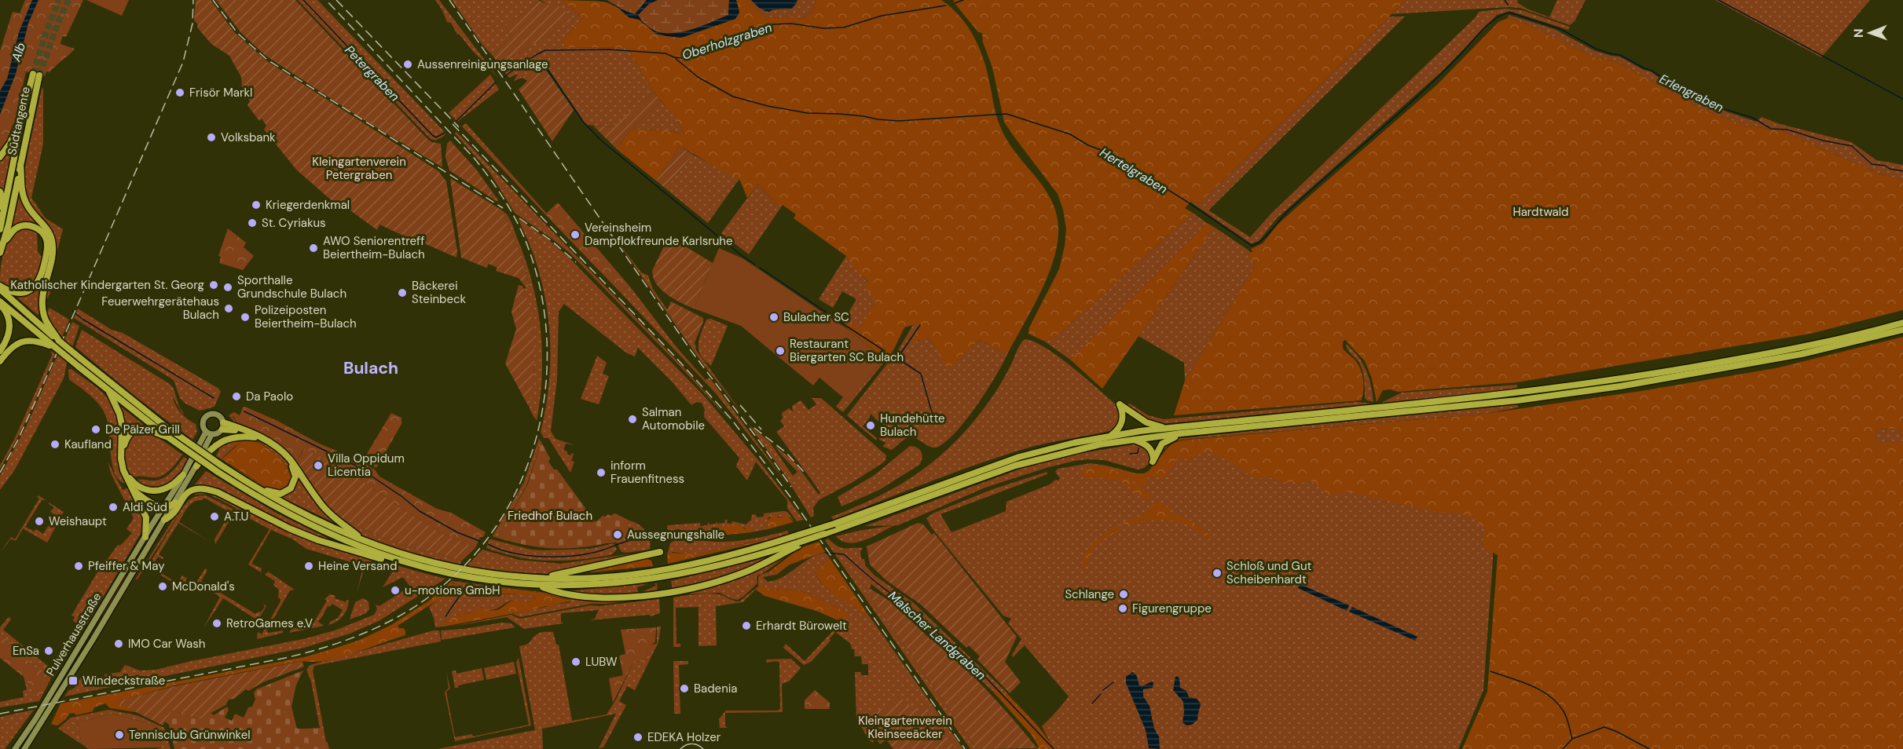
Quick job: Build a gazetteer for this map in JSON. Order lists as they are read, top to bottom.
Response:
{
  "streets": {
    "highway": ["Südtangente"],
    "main road": ["Pulverhausstraße"]
  },
  "districts": ["Bulach"],
  "water": [
    "Oberholzgraben",
    "Alb",
    "Petergraben",
    "Erlengraben",
    "Hertelgraben",
    "Malscher Landgraben"
  ],
  "parks": [
    "Kleingartenverein Petergraben",
    "Hardtwald",
    "Friedhof Bulach",
    "Kleingartenverein Kleinseeäcker"
  ],
  "places": {
    "other": [
      "Aussenreinigungsanlage",
      "Frisör Markl",
      "Volksbank",
      "Kriegerdenkmal",
      "St. Cyriakus",
      "Vereinsheim Dampflokfreunde Karlsruhe",
      "AWO Seniorentreff Beiertheim-Bulach",
      "Katholischer Kindergarten St. Georg",
      "Sporthalle Grundschule Bulach",
      "Bäckerei Steinbeck",
      "Feuerwehrgerätehaus Bulach",
      "Polizeiposten Beiertheim-Bulach",
      "Bulacher SC",
      "Restaurant Biergarten SC Bulach",
      "Da Paolo",
      "Salman Automobile",
      "Hundehütte Bulach",
      "De Pälzer Grill",
      "Kaufland",
      "Villa Oppidum Licentia",
      "inform Frauenfitness",
      "Aldi Süd",
      "A.T.U",
      "Weishaupt",
      "Aussegnungshalle",
      "Pfeiffer & May",
      "Heine Versand",
      "Schloß und Gut Scheibenhardt",
      "McDonald's",
      "u-motions GmbH",
      "Schlange",
      "Figurengruppe",
      "RetroGames e.V",
      "Erhardt Bürowelt",
      "IMO Car Wash",
      "EnSa",
      "LUBW",
      "Badenia",
      "Tennisclub Grünwinkel",
      "EDEKA Holzer"
    ],
    "transit": ["Windeckstraße"]
  },
  "north": "left"
}
